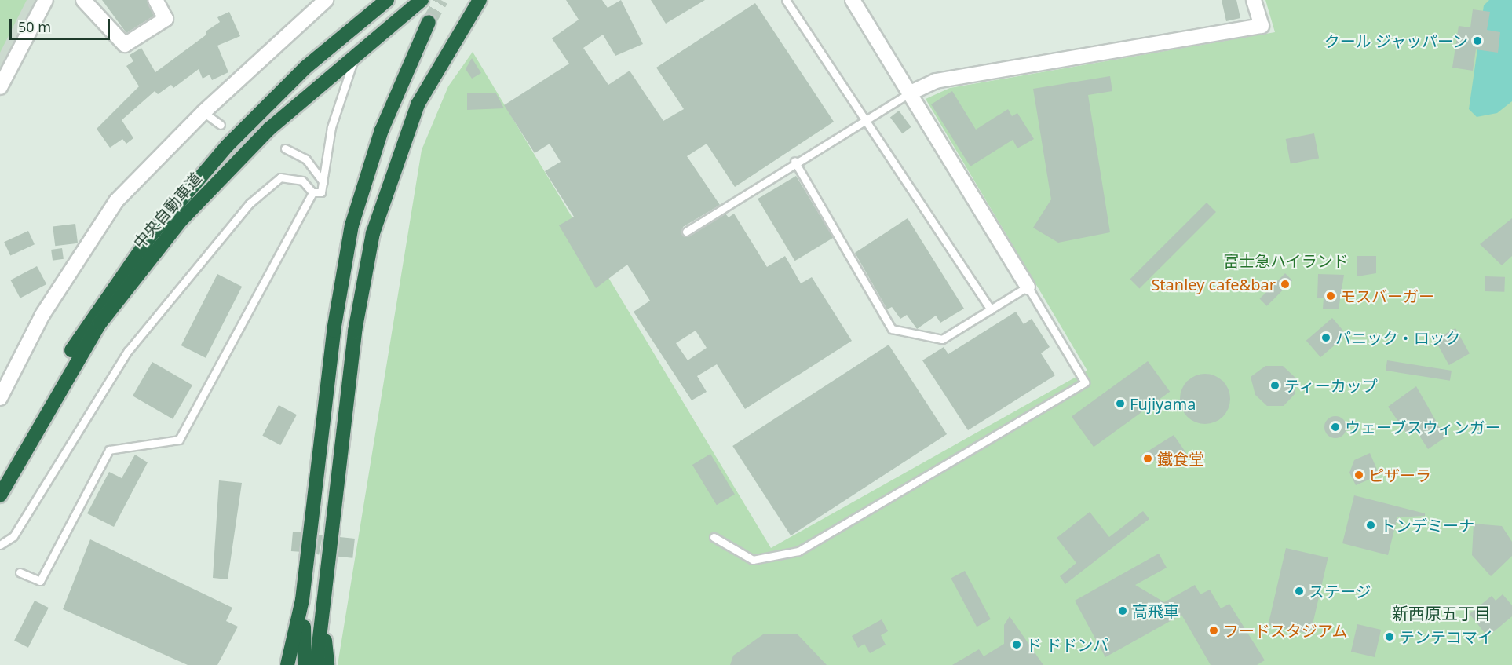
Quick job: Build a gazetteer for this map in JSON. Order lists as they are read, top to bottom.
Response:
{
  "streets": {
    "highway": ["中央自動車道"]
  },
  "districts": ["新西原五丁目"],
  "parks": ["富士急ハイランド"],
  "places": [
    "クール ジャッパーン",
    "Stanley cafe&bar",
    "モスバーガー",
    "パニック・ロック",
    "ティーカップ",
    "Fujiyama",
    "ウェーブスウィンガー",
    "鐵食堂",
    "ピザーラ",
    "トンデミーナ",
    "ステージ",
    "高飛車",
    "フードスタジアム",
    "テンテコマイ",
    "ド ドドンパ"
  ],
  "scale_bar": "50 m"
}
